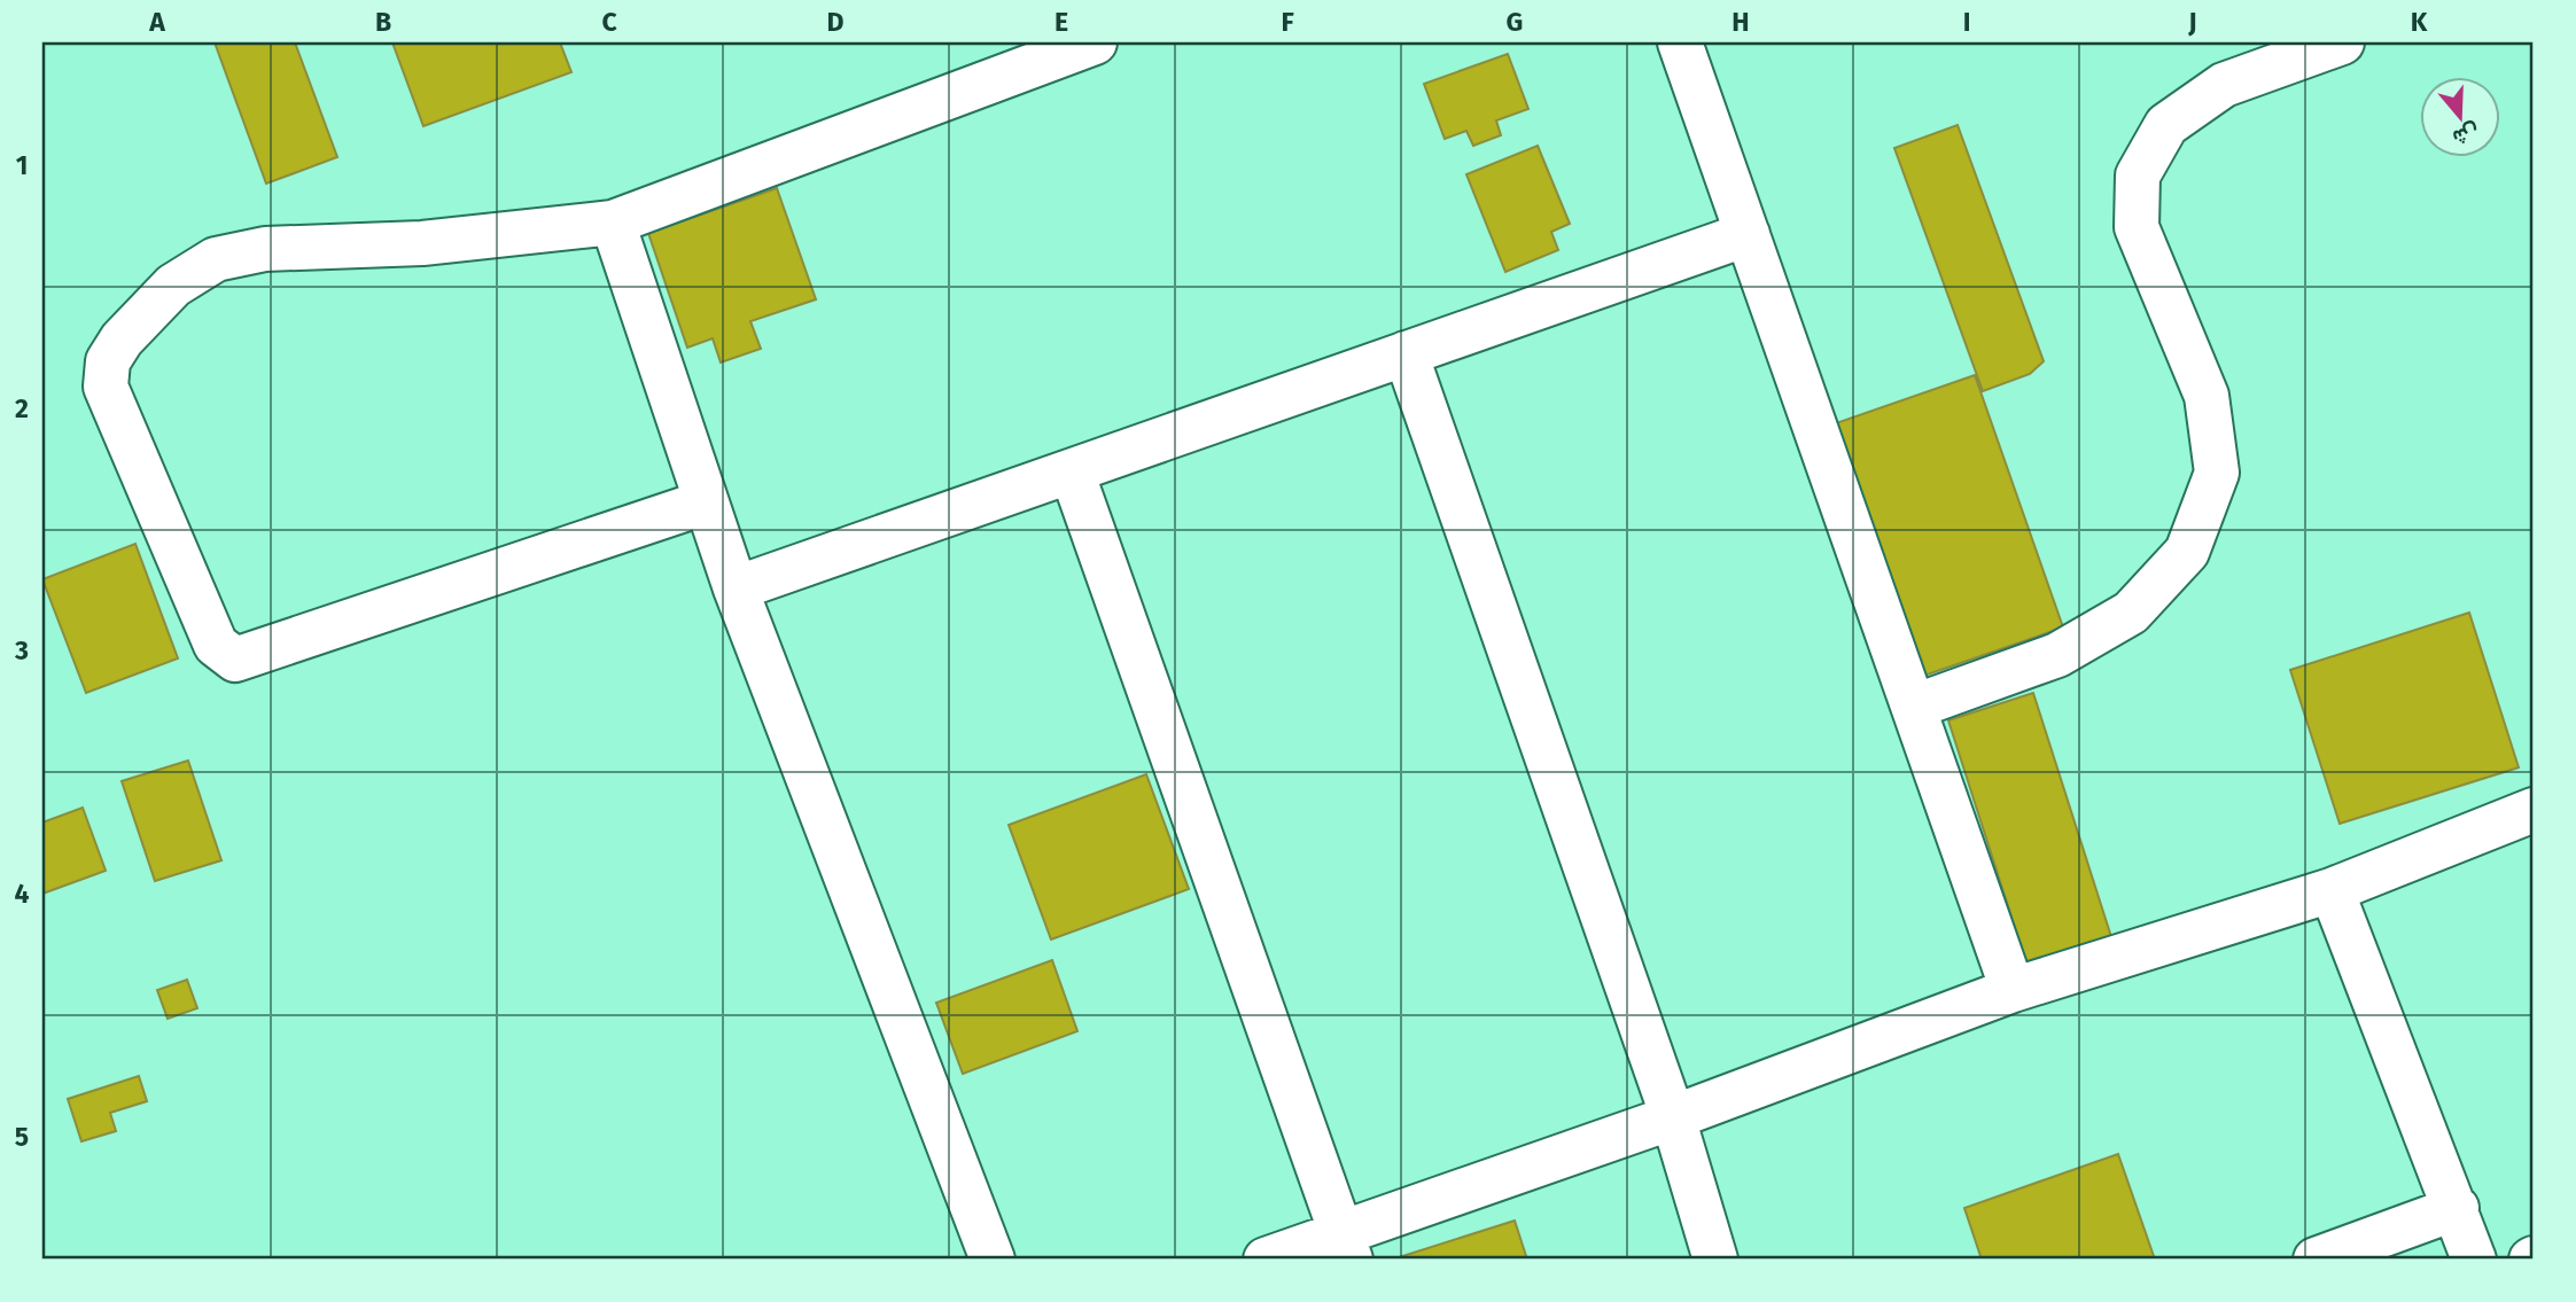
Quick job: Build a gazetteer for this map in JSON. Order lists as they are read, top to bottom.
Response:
{
  "north": "bottom",
  "grid": {
    "columns": [
      "A",
      "B",
      "C",
      "D",
      "E",
      "F",
      "G",
      "H",
      "I",
      "J",
      "K"
    ],
    "rows": [
      "1",
      "2",
      "3",
      "4",
      "5"
    ]
  }
}
